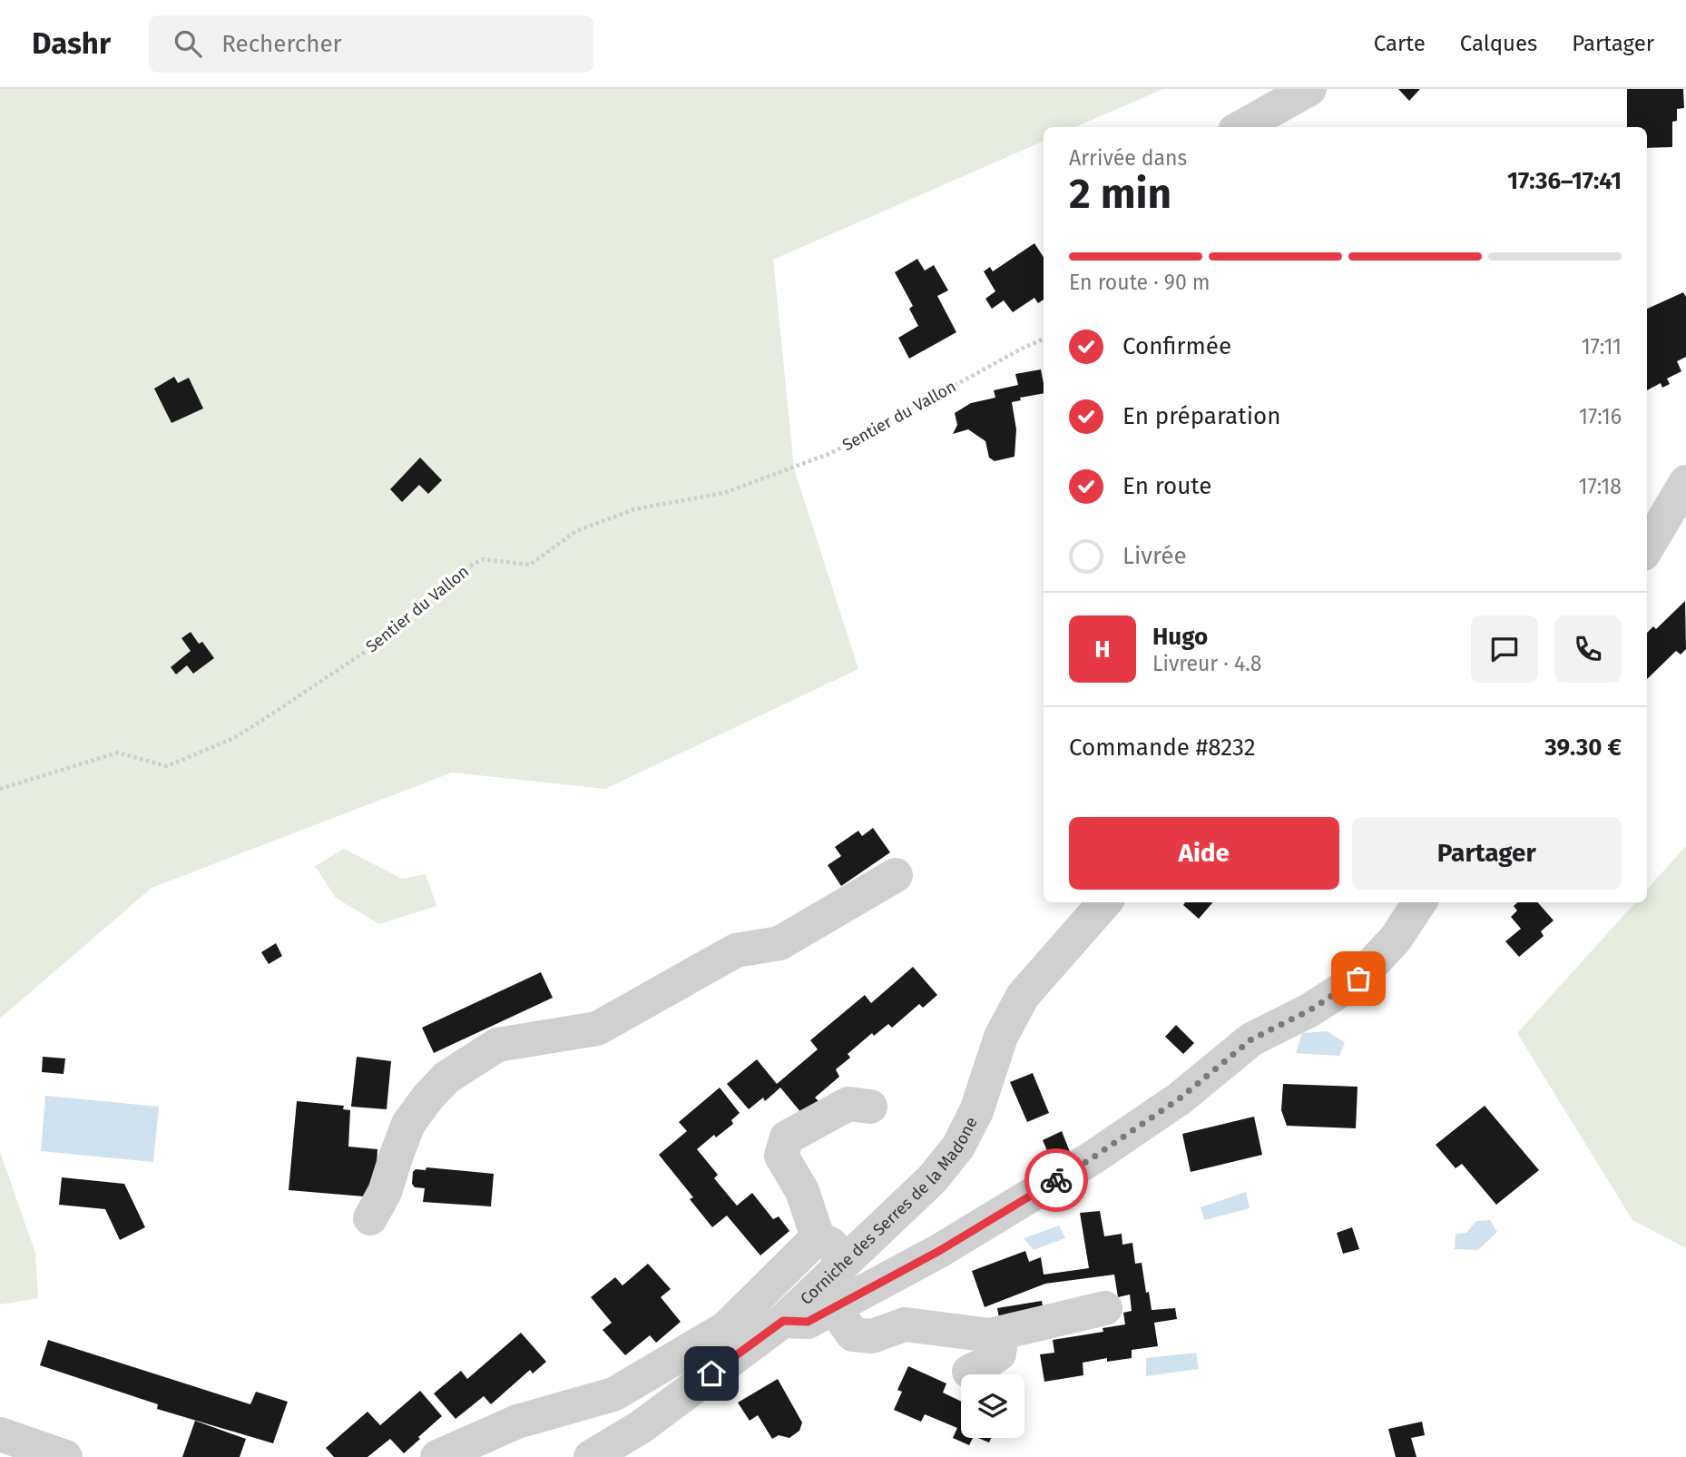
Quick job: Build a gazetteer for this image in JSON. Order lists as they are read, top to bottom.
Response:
{
  "streets": {
    "street": ["Corniche des Serres de la Madone"],
    "path": ["Sentier du Vallon"]
  },
  "page": {
    "header": "Dashr",
    "search": "Rechercher",
    "nav": ["Carte", "Calques", "Partager"],
    "heading": ["2 min", "Arrivée dans", "17:36–17:41"],
    "panel": [
      "Hugo",
      "Livreur · 4.8",
      "Commande #8232",
      "39.30 €"
    ],
    "bar": "En route · 90 m",
    "list": [
      ["Confirmée", "17:11"],
      ["En préparation", "17:16"],
      ["En route", "17:18"],
      "Livrée"
    ],
    "round": "H",
    "buttons": ["Aide", "Partager"]
  }
}
